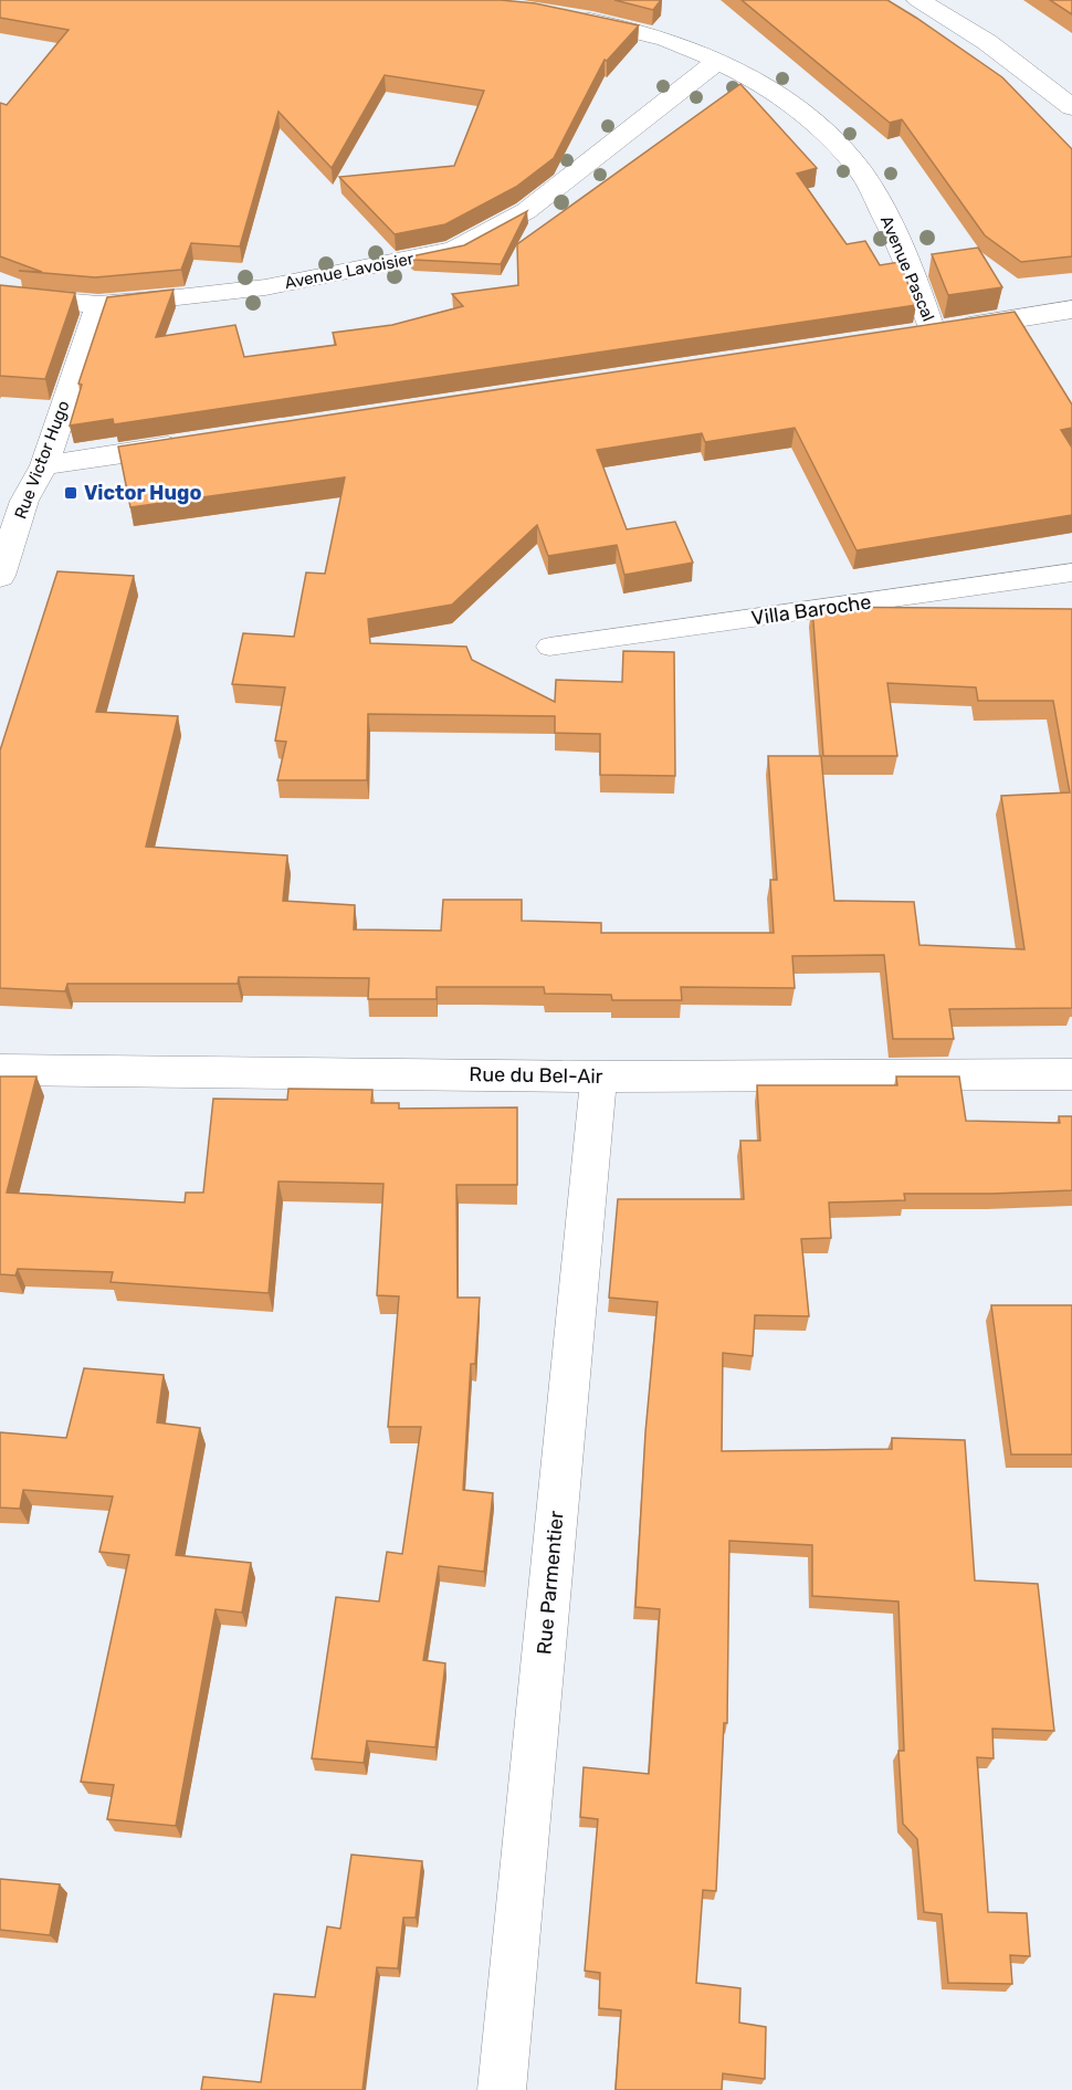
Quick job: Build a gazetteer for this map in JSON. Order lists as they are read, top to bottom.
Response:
{
  "streets": {
    "street": [
      "Avenue Pascal",
      "Avenue Lavoisier",
      "Rue Victor Hugo",
      "Rue du Bel-Air",
      "Rue Parmentier"
    ],
    "lane": ["Villa Baroche"]
  },
  "crossings": [
    ["Avenue Pascal", "Avenue Lavoisier"],
    ["Avenue Lavoisier", "Rue Victor Hugo"],
    ["Rue du Bel-Air", "Rue Parmentier"]
  ],
  "places": {
    "transit": ["Victor Hugo"]
  }
}
